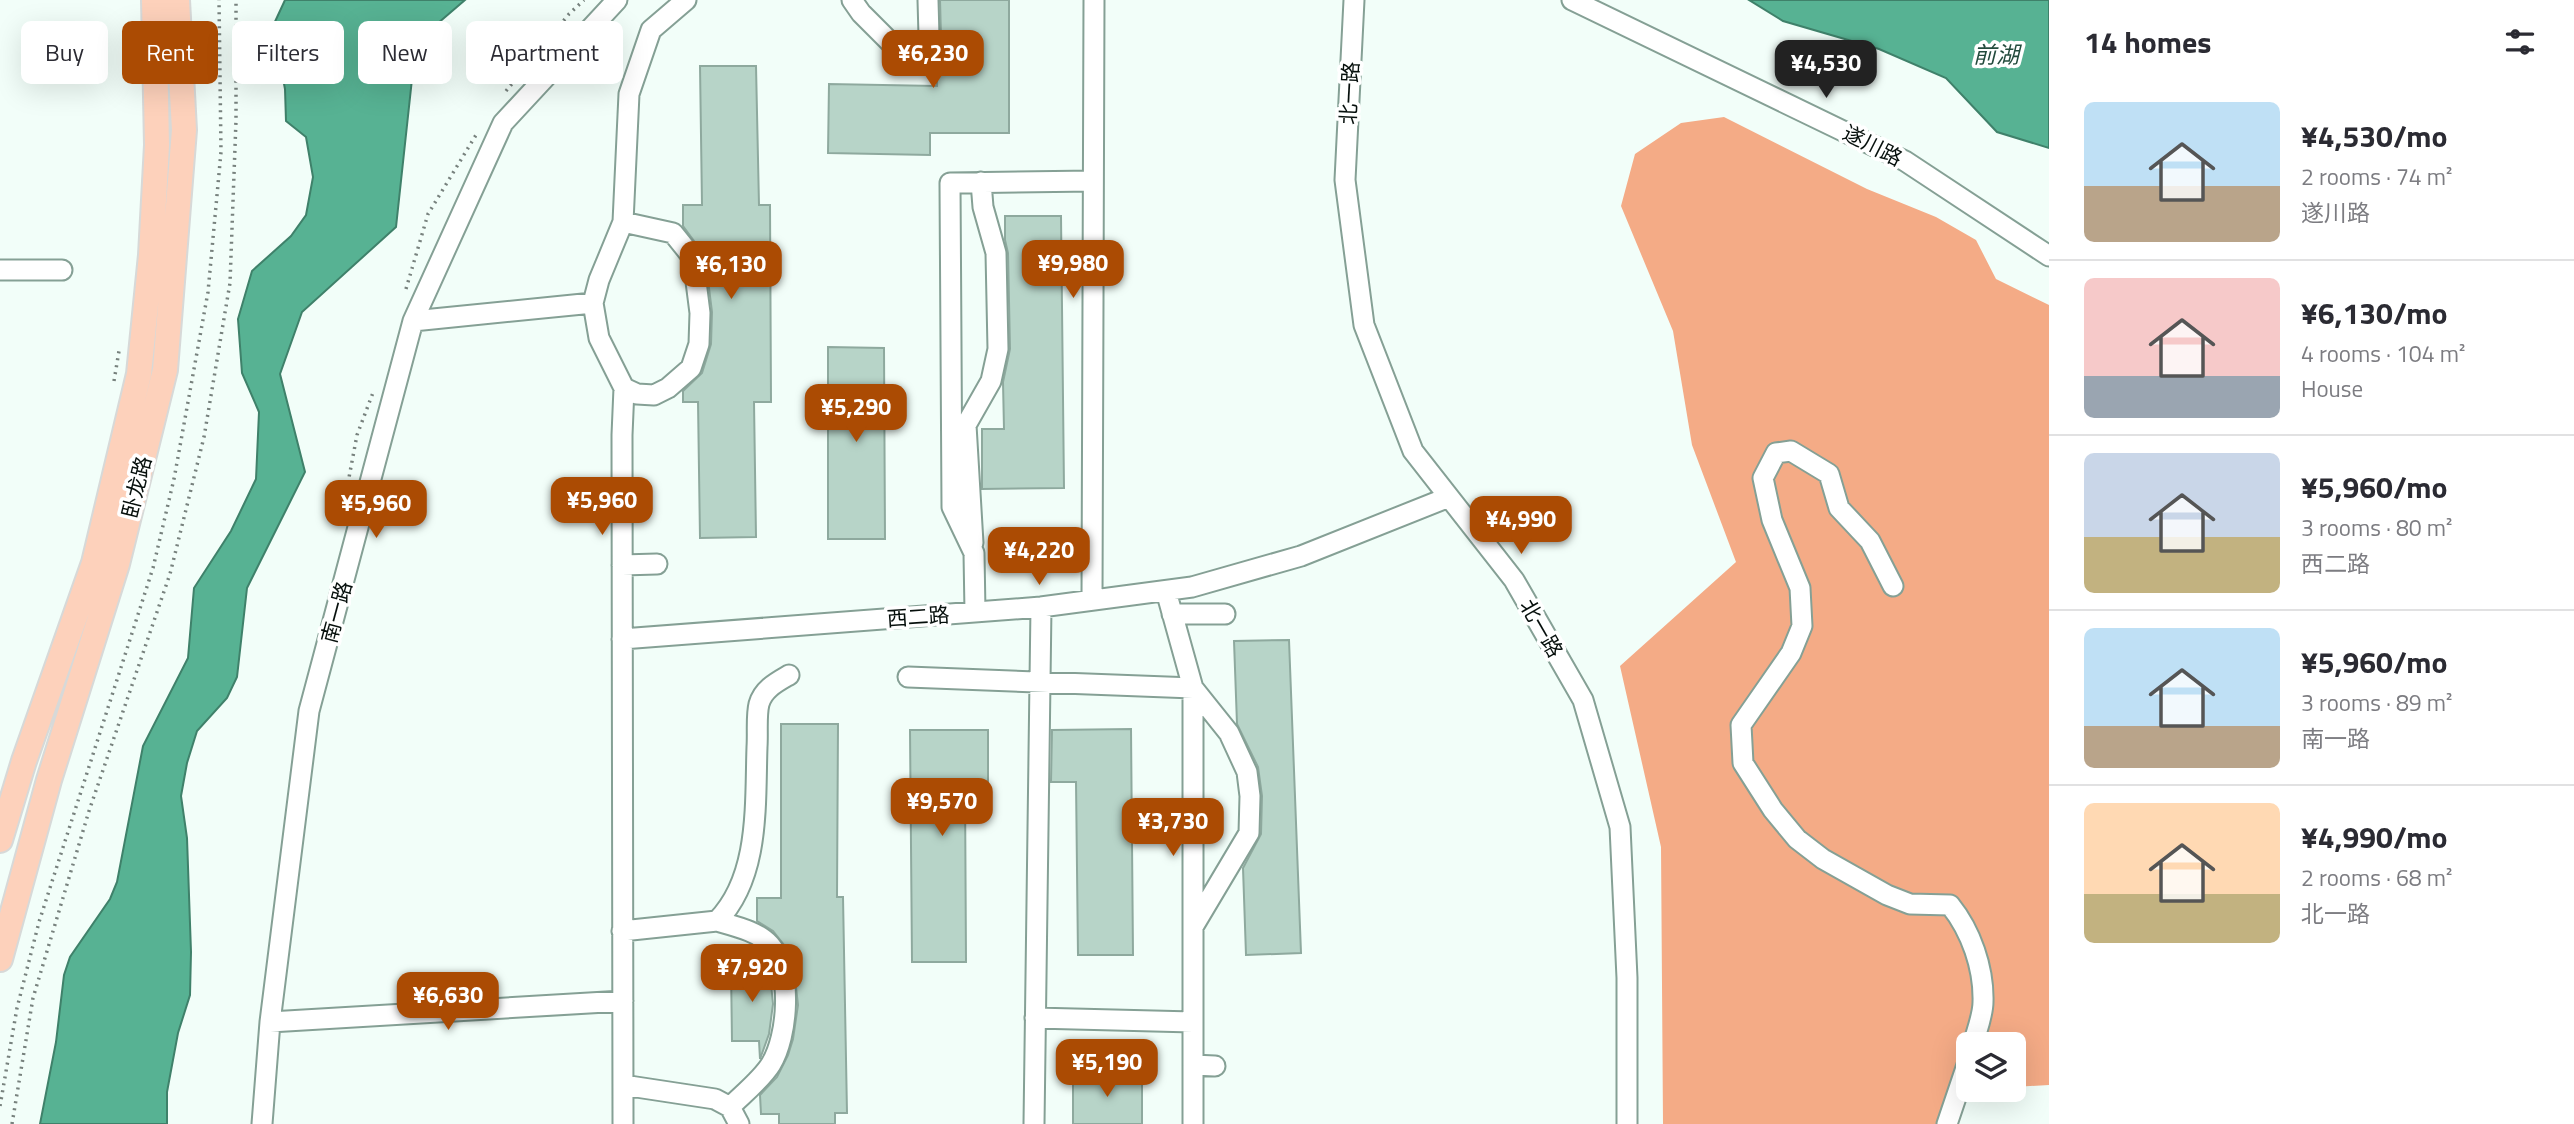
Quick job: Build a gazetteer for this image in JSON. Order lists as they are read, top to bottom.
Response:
{
  "streets": {
    "main road": ["卧龙路"],
    "street": [
      "北一路",
      "遂川路",
      "南一路",
      "西二路"
    ]
  },
  "crossings": [
    ["北一路", "西二路"]
  ],
  "water": ["前湖"],
  "page": {
    "heading": "14 homes",
    "chip": [
      "Buy",
      "Rent",
      "Filters",
      "New",
      "Apartment"
    ],
    "price": [
      "¥6,230",
      "¥4,530",
      "¥9,980",
      "¥6,130",
      "¥5,290",
      "¥5,960",
      "¥5,960",
      "¥4,990",
      "¥4,220",
      "¥9,570",
      "¥3,730",
      "¥7,920",
      "¥6,630",
      "¥5,190"
    ],
    "list": [
      {
        "name": "¥4,530/mo",
        "note": "2 rooms · 74 m² · 遂川路"
      },
      {
        "name": "¥6,130/mo",
        "note": "4 rooms · 104 m² · House"
      },
      {
        "name": "¥5,960/mo",
        "note": "3 rooms · 80 m² · 西二路"
      },
      {
        "name": "¥5,960/mo",
        "note": "3 rooms · 89 m² · 南一路"
      },
      {
        "name": "¥4,990/mo",
        "note": "2 rooms · 68 m² · 北一路"
      }
    ]
  }
}
